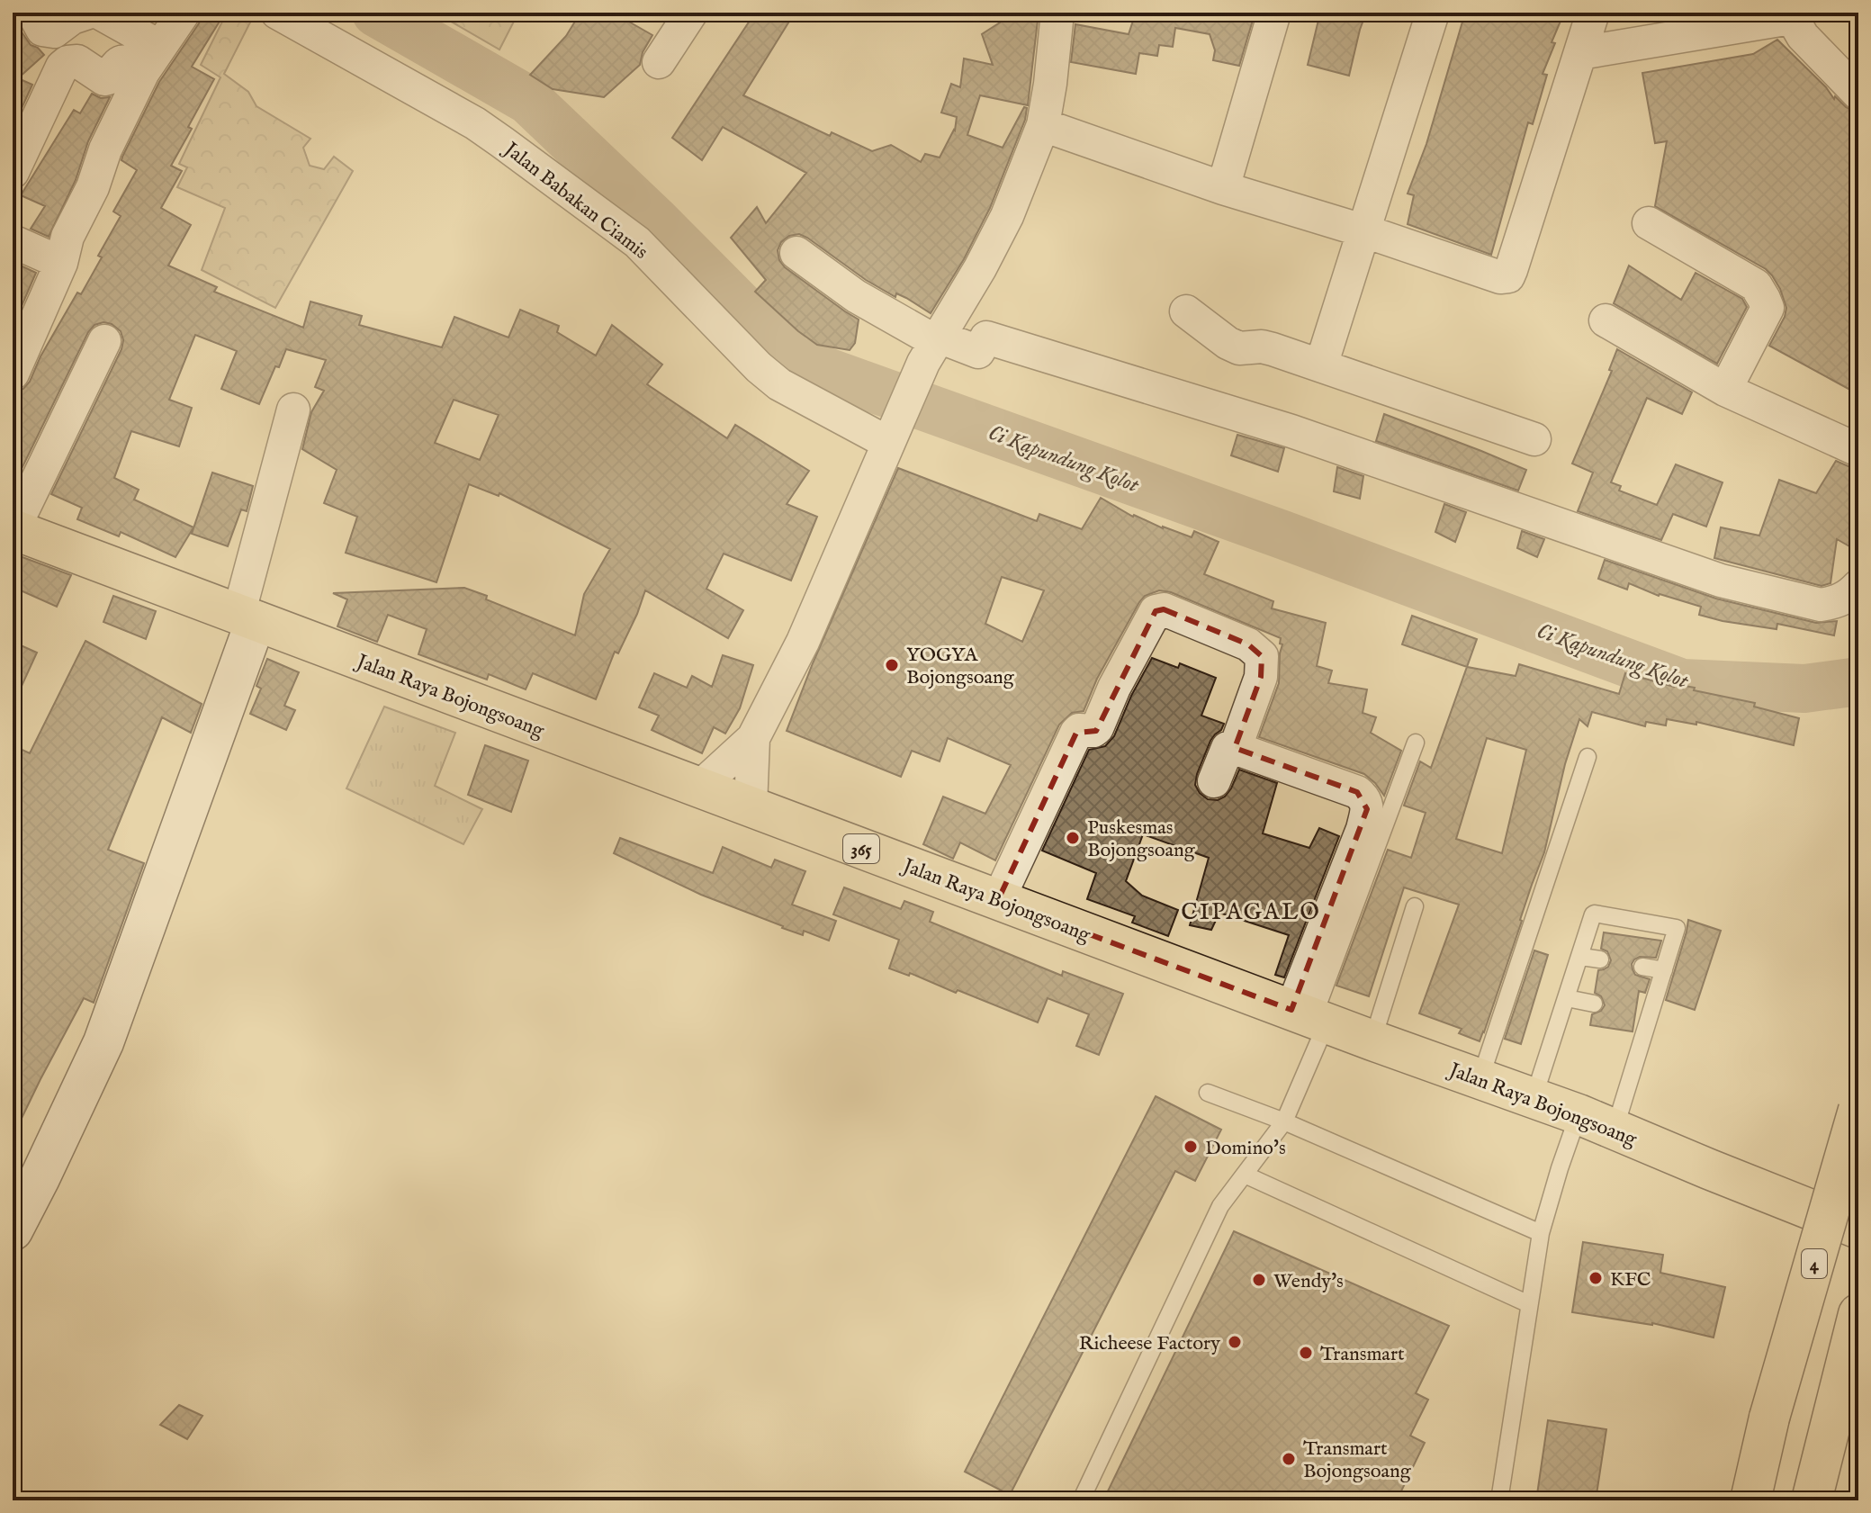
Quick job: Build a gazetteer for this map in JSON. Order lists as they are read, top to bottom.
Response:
{
  "streets": {
    "main road": ["Jalan Raya Bojongsoang", "365", "4"],
    "street": ["Jalan Babakan Ciamis"]
  },
  "districts": ["CIPAGALO"],
  "water": ["Ci Kapundung Kolot"],
  "places": [
    "YOGYA Bojongsoang",
    "Puskesmas Bojongsoang",
    "Domino's",
    "KFC",
    "Wendy's",
    "Richeese Factory",
    "Transmart",
    "Transmart Bojongsoang"
  ]
}
